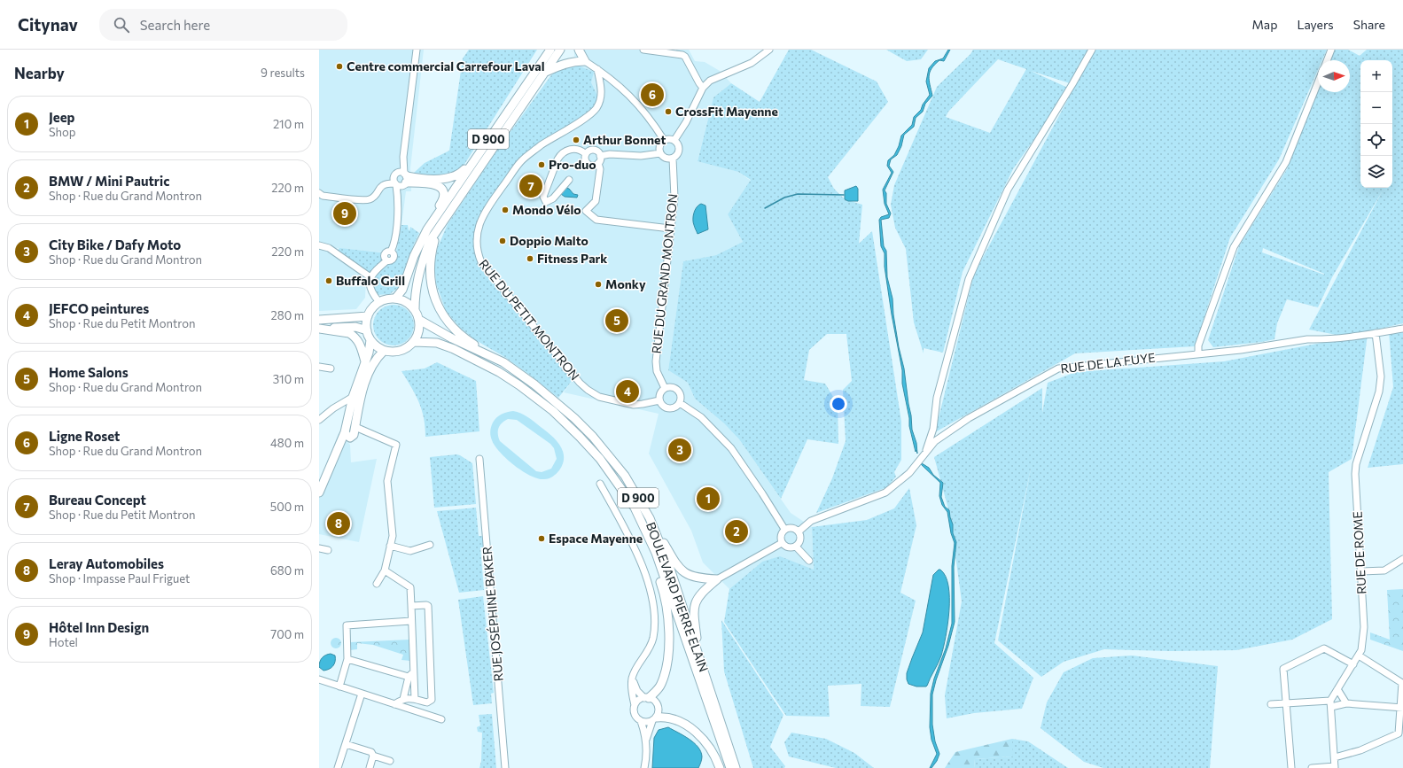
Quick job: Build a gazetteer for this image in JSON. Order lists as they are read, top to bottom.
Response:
{
  "streets": {
    "main road": ["D 900", "BOULEVARD PIERRE ELAIN"],
    "street": [
      "RUE DU GRAND MONTRON",
      "RUE DU PETIT MONTRON",
      "RUE DE LA FUYE",
      "RUE DE ROME",
      "RUE JOSÉPHINE BAKER"
    ]
  },
  "crossings": [
    ["D 900", "BOULEVARD PIERRE ELAIN"],
    ["RUE DU GRAND MONTRON", "RUE DU PETIT MONTRON"],
    ["RUE DE LA FUYE", "RUE DE ROME"]
  ],
  "places": [
    "Centre commercial Carrefour Laval",
    "CrossFit Mayenne",
    "Arthur Bonnet",
    "Pro-duo",
    "Mondo Vélo",
    "Doppio Malto",
    "Fitness Park",
    "Buffalo Grill",
    "Monky",
    "Espace Mayenne"
  ],
  "north": "right",
  "page": {
    "header": "Citynav",
    "search": "Search here",
    "nav": ["Map", "Layers", "Share"],
    "heading": ["Nearby", "9 results"],
    "map_buttons": ["+", "−"],
    "pins": [
      "6",
      "7",
      "9",
      "5",
      "4",
      "3",
      "1",
      "8",
      "2"
    ],
    "list": [
      {
        "mark": "1",
        "name": "Jeep",
        "note": "Shop",
        "value": "210 m"
      },
      {
        "mark": "2",
        "name": "BMW / Mini Pautric",
        "note": "Shop · Rue du Grand Montron",
        "value": "220 m"
      },
      {
        "mark": "3",
        "name": "City Bike / Dafy Moto",
        "note": "Shop · Rue du Grand Montron",
        "value": "220 m"
      },
      {
        "mark": "4",
        "name": "JEFCO peintures",
        "note": "Shop · Rue du Petit Montron",
        "value": "280 m"
      },
      {
        "mark": "5",
        "name": "Home Salons",
        "note": "Shop · Rue du Grand Montron",
        "value": "310 m"
      },
      {
        "mark": "6",
        "name": "Ligne Roset",
        "note": "Shop · Rue du Grand Montron",
        "value": "480 m"
      },
      {
        "mark": "7",
        "name": "Bureau Concept",
        "note": "Shop · Rue du Petit Montron",
        "value": "500 m"
      },
      {
        "mark": "8",
        "name": "Leray Automobiles",
        "note": "Shop · Impasse Paul Friguet",
        "value": "680 m"
      },
      {
        "mark": "9",
        "name": "Hôtel Inn Design",
        "note": "Hotel",
        "value": "700 m"
      }
    ]
  }
}
